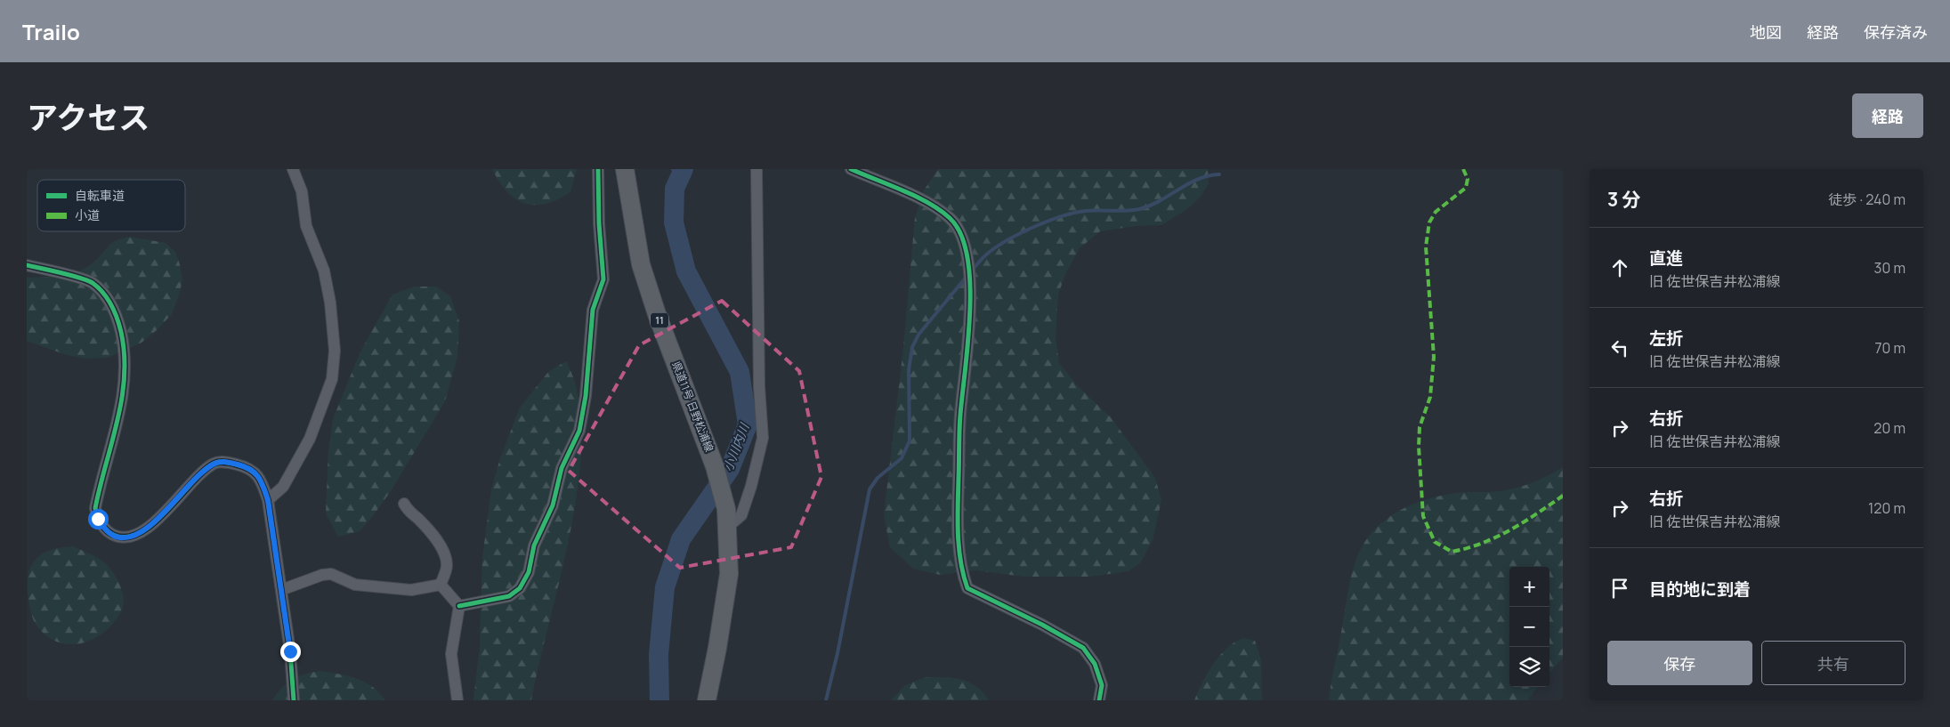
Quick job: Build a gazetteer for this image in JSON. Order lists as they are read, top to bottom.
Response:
{
  "streets": {
    "main road": ["11", "県道11号 日野松浦線"]
  },
  "water": ["小川内川"],
  "legend": ["自転車道", "小道"],
  "page": {
    "header": "Trailo",
    "nav": ["地図", "経路", "保存済み"],
    "title": "アクセス",
    "buttons": [
      "経路",
      ["保存", "共有"]
    ],
    "heading": ["3 分", "徒歩 · 240 m"],
    "list": [
      ["直進", "旧 佐世保吉井松浦線", "30 m"],
      ["左折", "旧 佐世保吉井松浦線", "70 m"],
      ["右折", "旧 佐世保吉井松浦線", "20 m"],
      ["右折", "旧 佐世保吉井松浦線", "120 m"],
      "目的地に到着"
    ],
    "map_buttons": ["+", "−"]
  }
}
